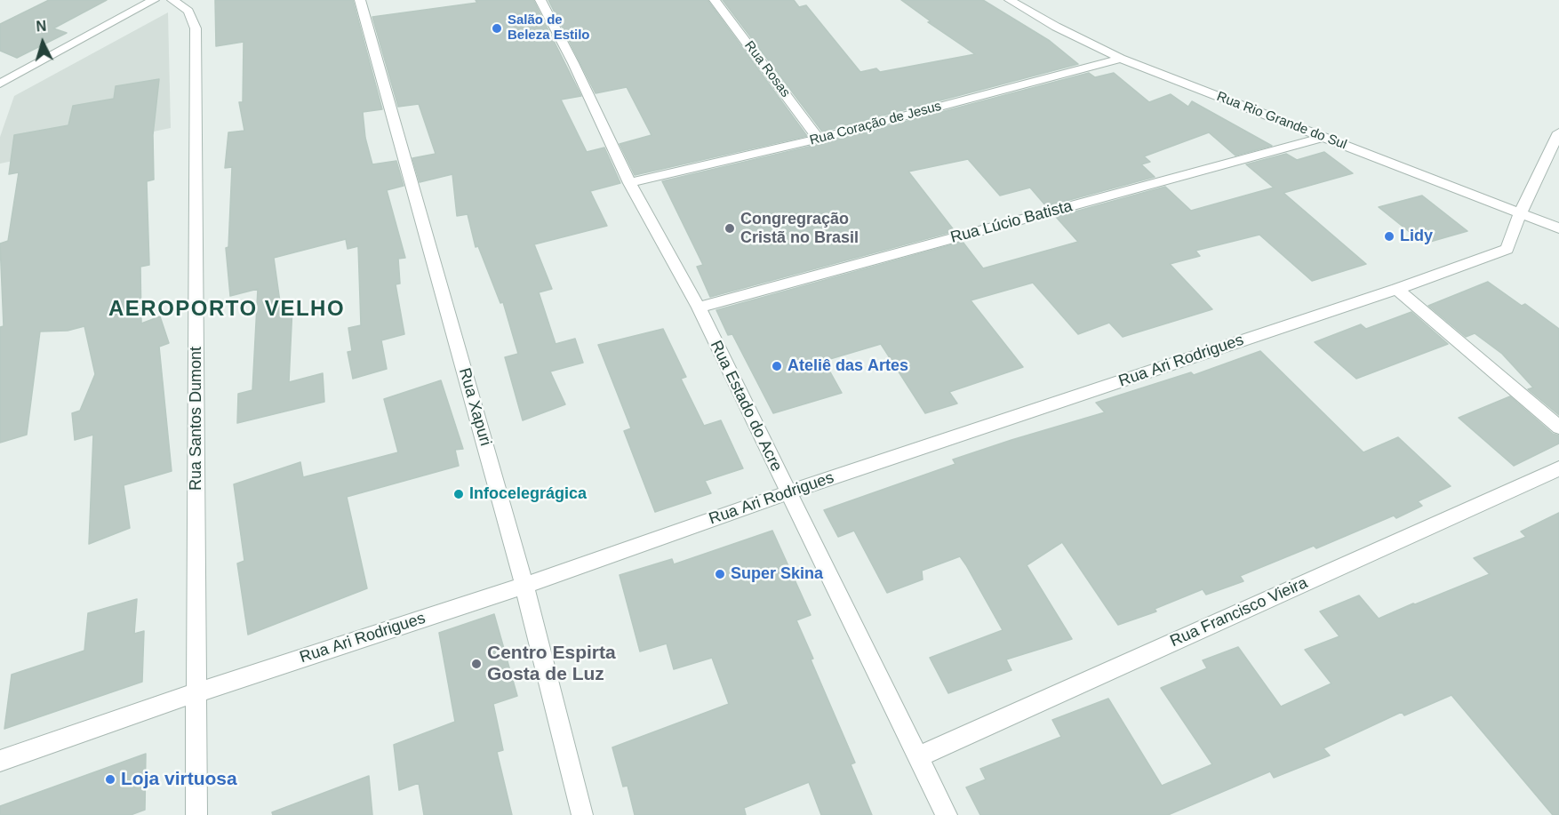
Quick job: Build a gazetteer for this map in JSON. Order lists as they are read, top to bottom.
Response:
{
  "streets": {
    "street": [
      "Rua Rosas",
      "Rua Rio Grande do Sul",
      "Rua Coração de Jesus",
      "Rua Lúcio Batista",
      "Rua Ari Rodrigues",
      "Rua Estado do Acre",
      "Rua Xapuri",
      "Rua Santos Dumont",
      "Rua Francisco Vieira"
    ]
  },
  "crossings": [
    ["Rua Rosas", "Rua Coração de Jesus"],
    ["Rua Rio Grande do Sul", "Rua Coração de Jesus"],
    ["Rua Rio Grande do Sul", "Rua Lúcio Batista"],
    ["Rua Rio Grande do Sul", "Rua Ari Rodrigues"],
    ["Rua Coração de Jesus", "Rua Estado do Acre"],
    ["Rua Lúcio Batista", "Rua Estado do Acre"],
    ["Rua Ari Rodrigues", "Rua Estado do Acre"],
    ["Rua Ari Rodrigues", "Rua Xapuri"],
    ["Rua Ari Rodrigues", "Rua Santos Dumont"],
    ["Rua Estado do Acre", "Rua Francisco Vieira"]
  ],
  "districts": ["AEROPORTO VELHO"],
  "places": [
    "Salão de Beleza Estilo",
    "Congregração Cristã no Brasil",
    "Lidy",
    "Ateliê das Artes",
    "Infocelegrágica",
    "Super Skina",
    "Centro Espirta Gosta de Luz",
    "Loja virtuosa"
  ],
  "north": "top"
}
